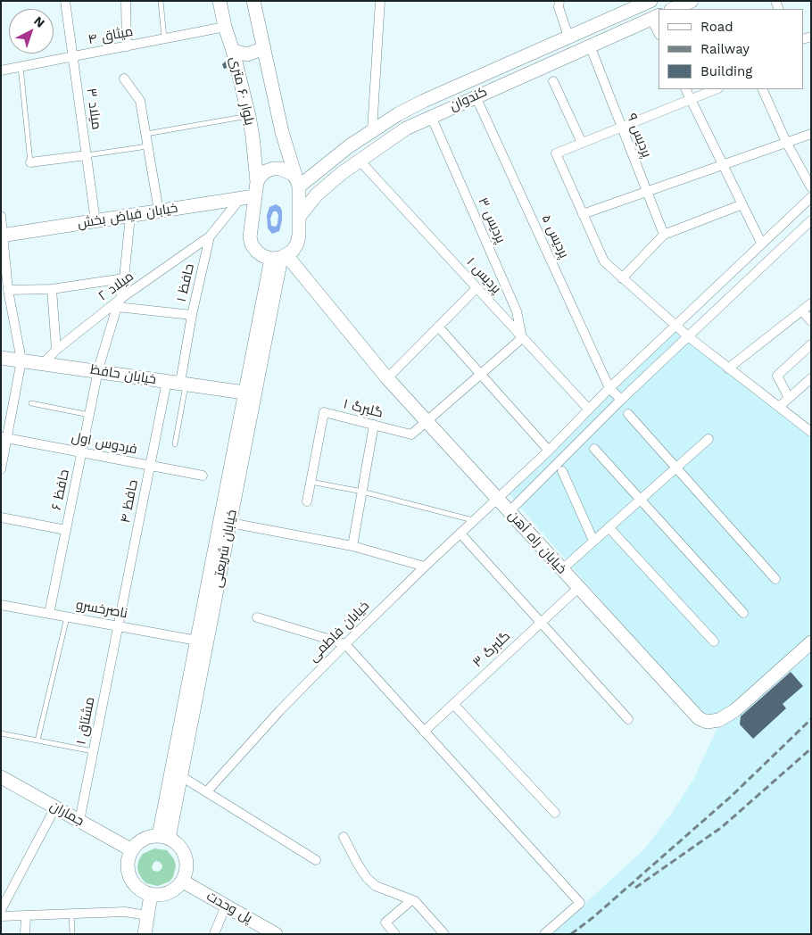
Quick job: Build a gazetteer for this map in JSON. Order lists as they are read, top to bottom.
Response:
{
  "streets": {
    "street": [
      "میثاق ۴",
      "بلوار ۶۰ متری",
      "کندوان",
      "میلاد ۳",
      "پردیس ۹",
      "خیابان فیاض بخش",
      "پردیس ۳",
      "پردیس ۵",
      "پردیس ۱",
      "حافظ ۱",
      "میلاد ۲",
      "خیابان حافظ",
      "گلبرگ ۱",
      "فردوس اول",
      "حافظ ۶",
      "حافظ ۴",
      "خیابان راه آهن",
      "خیابان شریعتی",
      "ناصرخسرو",
      "خیابان فاطمی",
      "گلبرگ ۳",
      "مشتاق ۱",
      "جماران",
      "پل وحدت"
    ]
  },
  "crossings": [
    ["میثاق ۴", "بلوار ۶۰ متری"],
    ["میثاق ۴", "میلاد ۳"],
    ["بلوار ۶۰ متری", "خیابان فیاض بخش"],
    ["بلوار ۶۰ متری", "خیابان راه آهن"],
    ["کندوان", "پردیس ۹"],
    ["کندوان", "پردیس ۳"],
    ["کندوان", "پردیس ۵"],
    ["کندوان", "پردیس ۱"],
    ["میلاد ۳", "خیابان فیاض بخش"],
    ["خیابان فیاض بخش", "حافظ ۱"],
    ["خیابان فیاض بخش", "حافظ ۶"],
    ["خیابان فیاض بخش", "خیابان راه آهن"],
    ["پردیس ۳", "پردیس ۱"],
    ["پردیس ۵", "خیابان فاطمی"],
    ["پردیس ۱", "خیابان فاطمی"],
    ["حافظ ۱", "میلاد ۲"],
    ["حافظ ۱", "خیابان حافظ"],
    ["حافظ ۱", "حافظ ۴"],
    ["میلاد ۲", "خیابان حافظ"],
    ["میلاد ۲", "حافظ ۶"],
    ["خیابان حافظ", "حافظ ۶"],
    ["خیابان حافظ", "حافظ ۴"],
    ["خیابان حافظ", "خیابان شریعتی"],
    ["گلبرگ ۱", "خیابان راه آهن"],
    ["فردوس اول", "حافظ ۶"],
    ["فردوس اول", "حافظ ۴"],
    ["حافظ ۶", "ناصرخسرو"],
    ["حافظ ۴", "ناصرخسرو"],
    ["حافظ ۴", "مشتاق ۱"],
    ["خیابان راه آهن", "خیابان شریعتی"],
    ["خیابان راه آهن", "خیابان فاطمی"],
    ["خیابان راه آهن", "گلبرگ ۳"],
    ["خیابان شریعتی", "ناصرخسرو"],
    ["خیابان شریعتی", "جماران"],
    ["خیابان شریعتی", "پل وحدت"],
    ["ناصرخسرو", "مشتاق ۱"],
    ["مشتاق ۱", "جماران"],
    ["جماران", "پل وحدت"]
  ],
  "legend": ["Road", "Railway", "Building"],
  "north": "top right"
}
